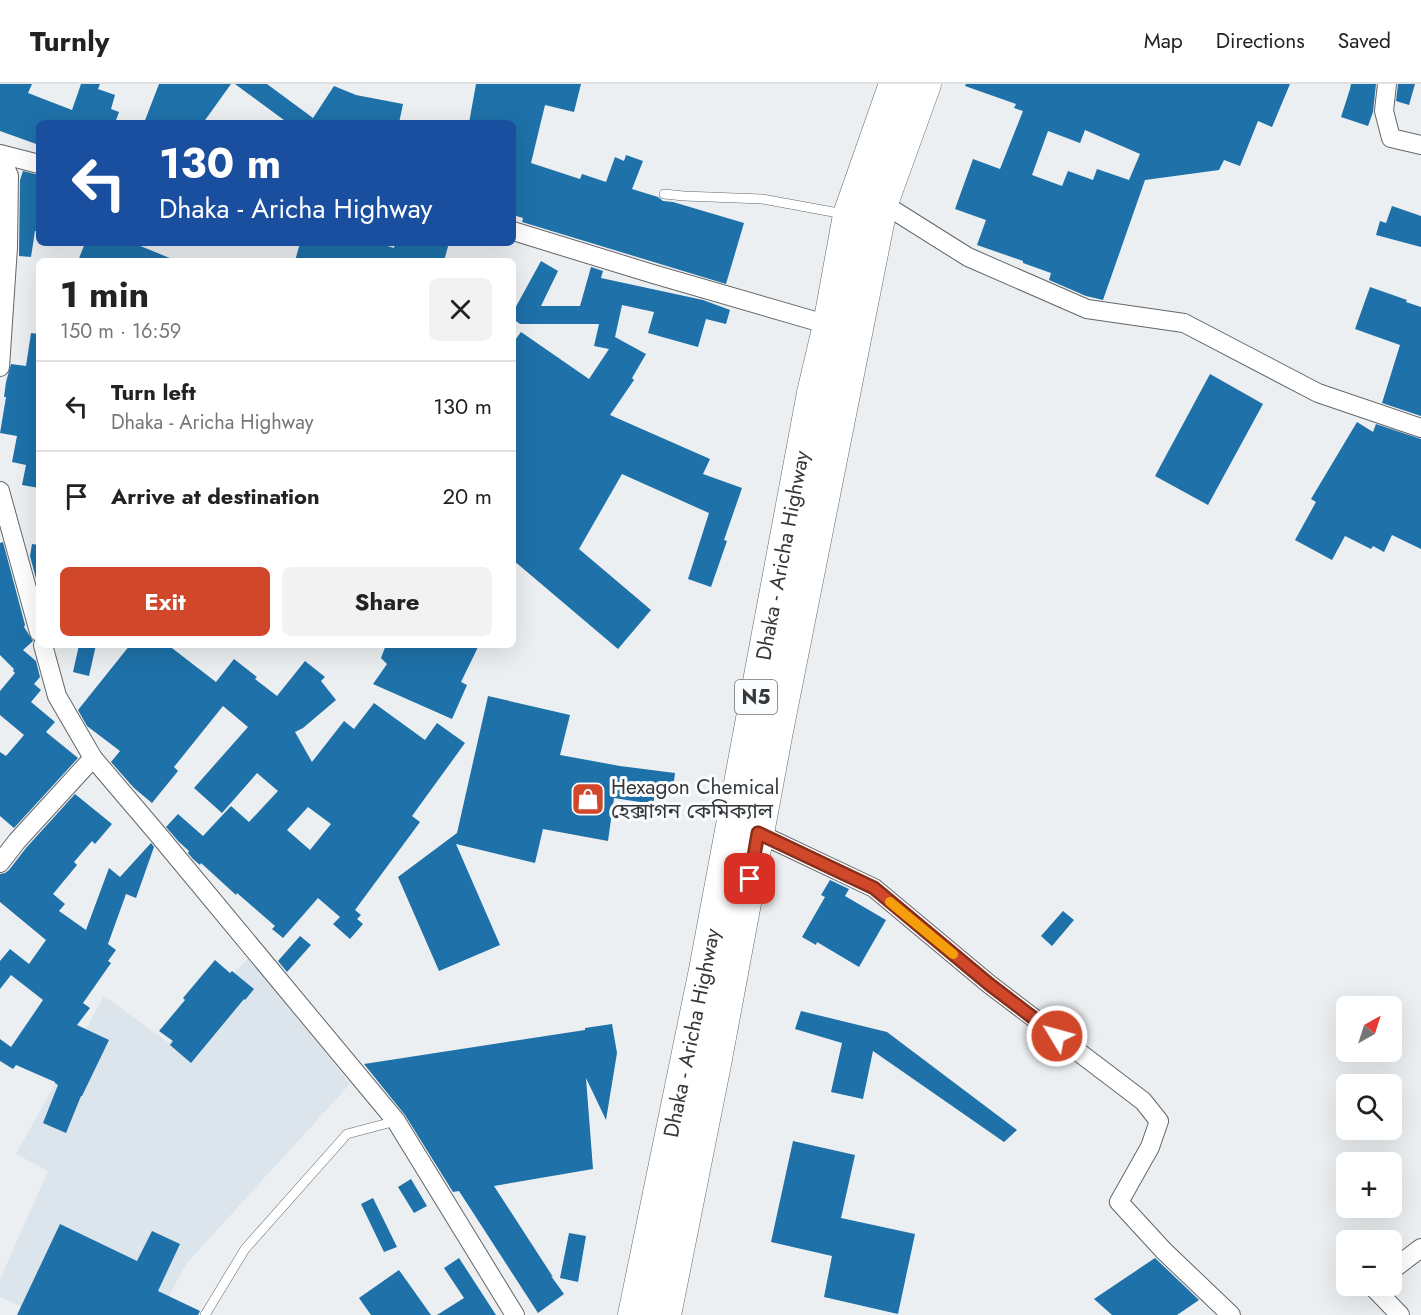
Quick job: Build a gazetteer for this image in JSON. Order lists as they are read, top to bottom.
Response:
{
  "streets": {
    "highway": ["Dhaka - Aricha Highway", "N5"]
  },
  "places": {
    "shop": ["Hexagon Chemical হেক্সাগন কেমিক্যাল"]
  },
  "north": "top right",
  "page": {
    "header": "Turnly",
    "nav": ["Map", "Directions", "Saved"],
    "turn": ["130 m", "Dhaka - Aricha Highway"],
    "heading": ["1 min", "150 m · 16:59"],
    "list": [
      {
        "name": "Turn left",
        "note": "Dhaka - Aricha Highway",
        "value": "130 m"
      },
      {
        "name": "Arrive at destination",
        "value": "20 m"
      }
    ],
    "buttons": ["Exit", "Share"],
    "map_buttons": ["+", "−"]
  }
}
